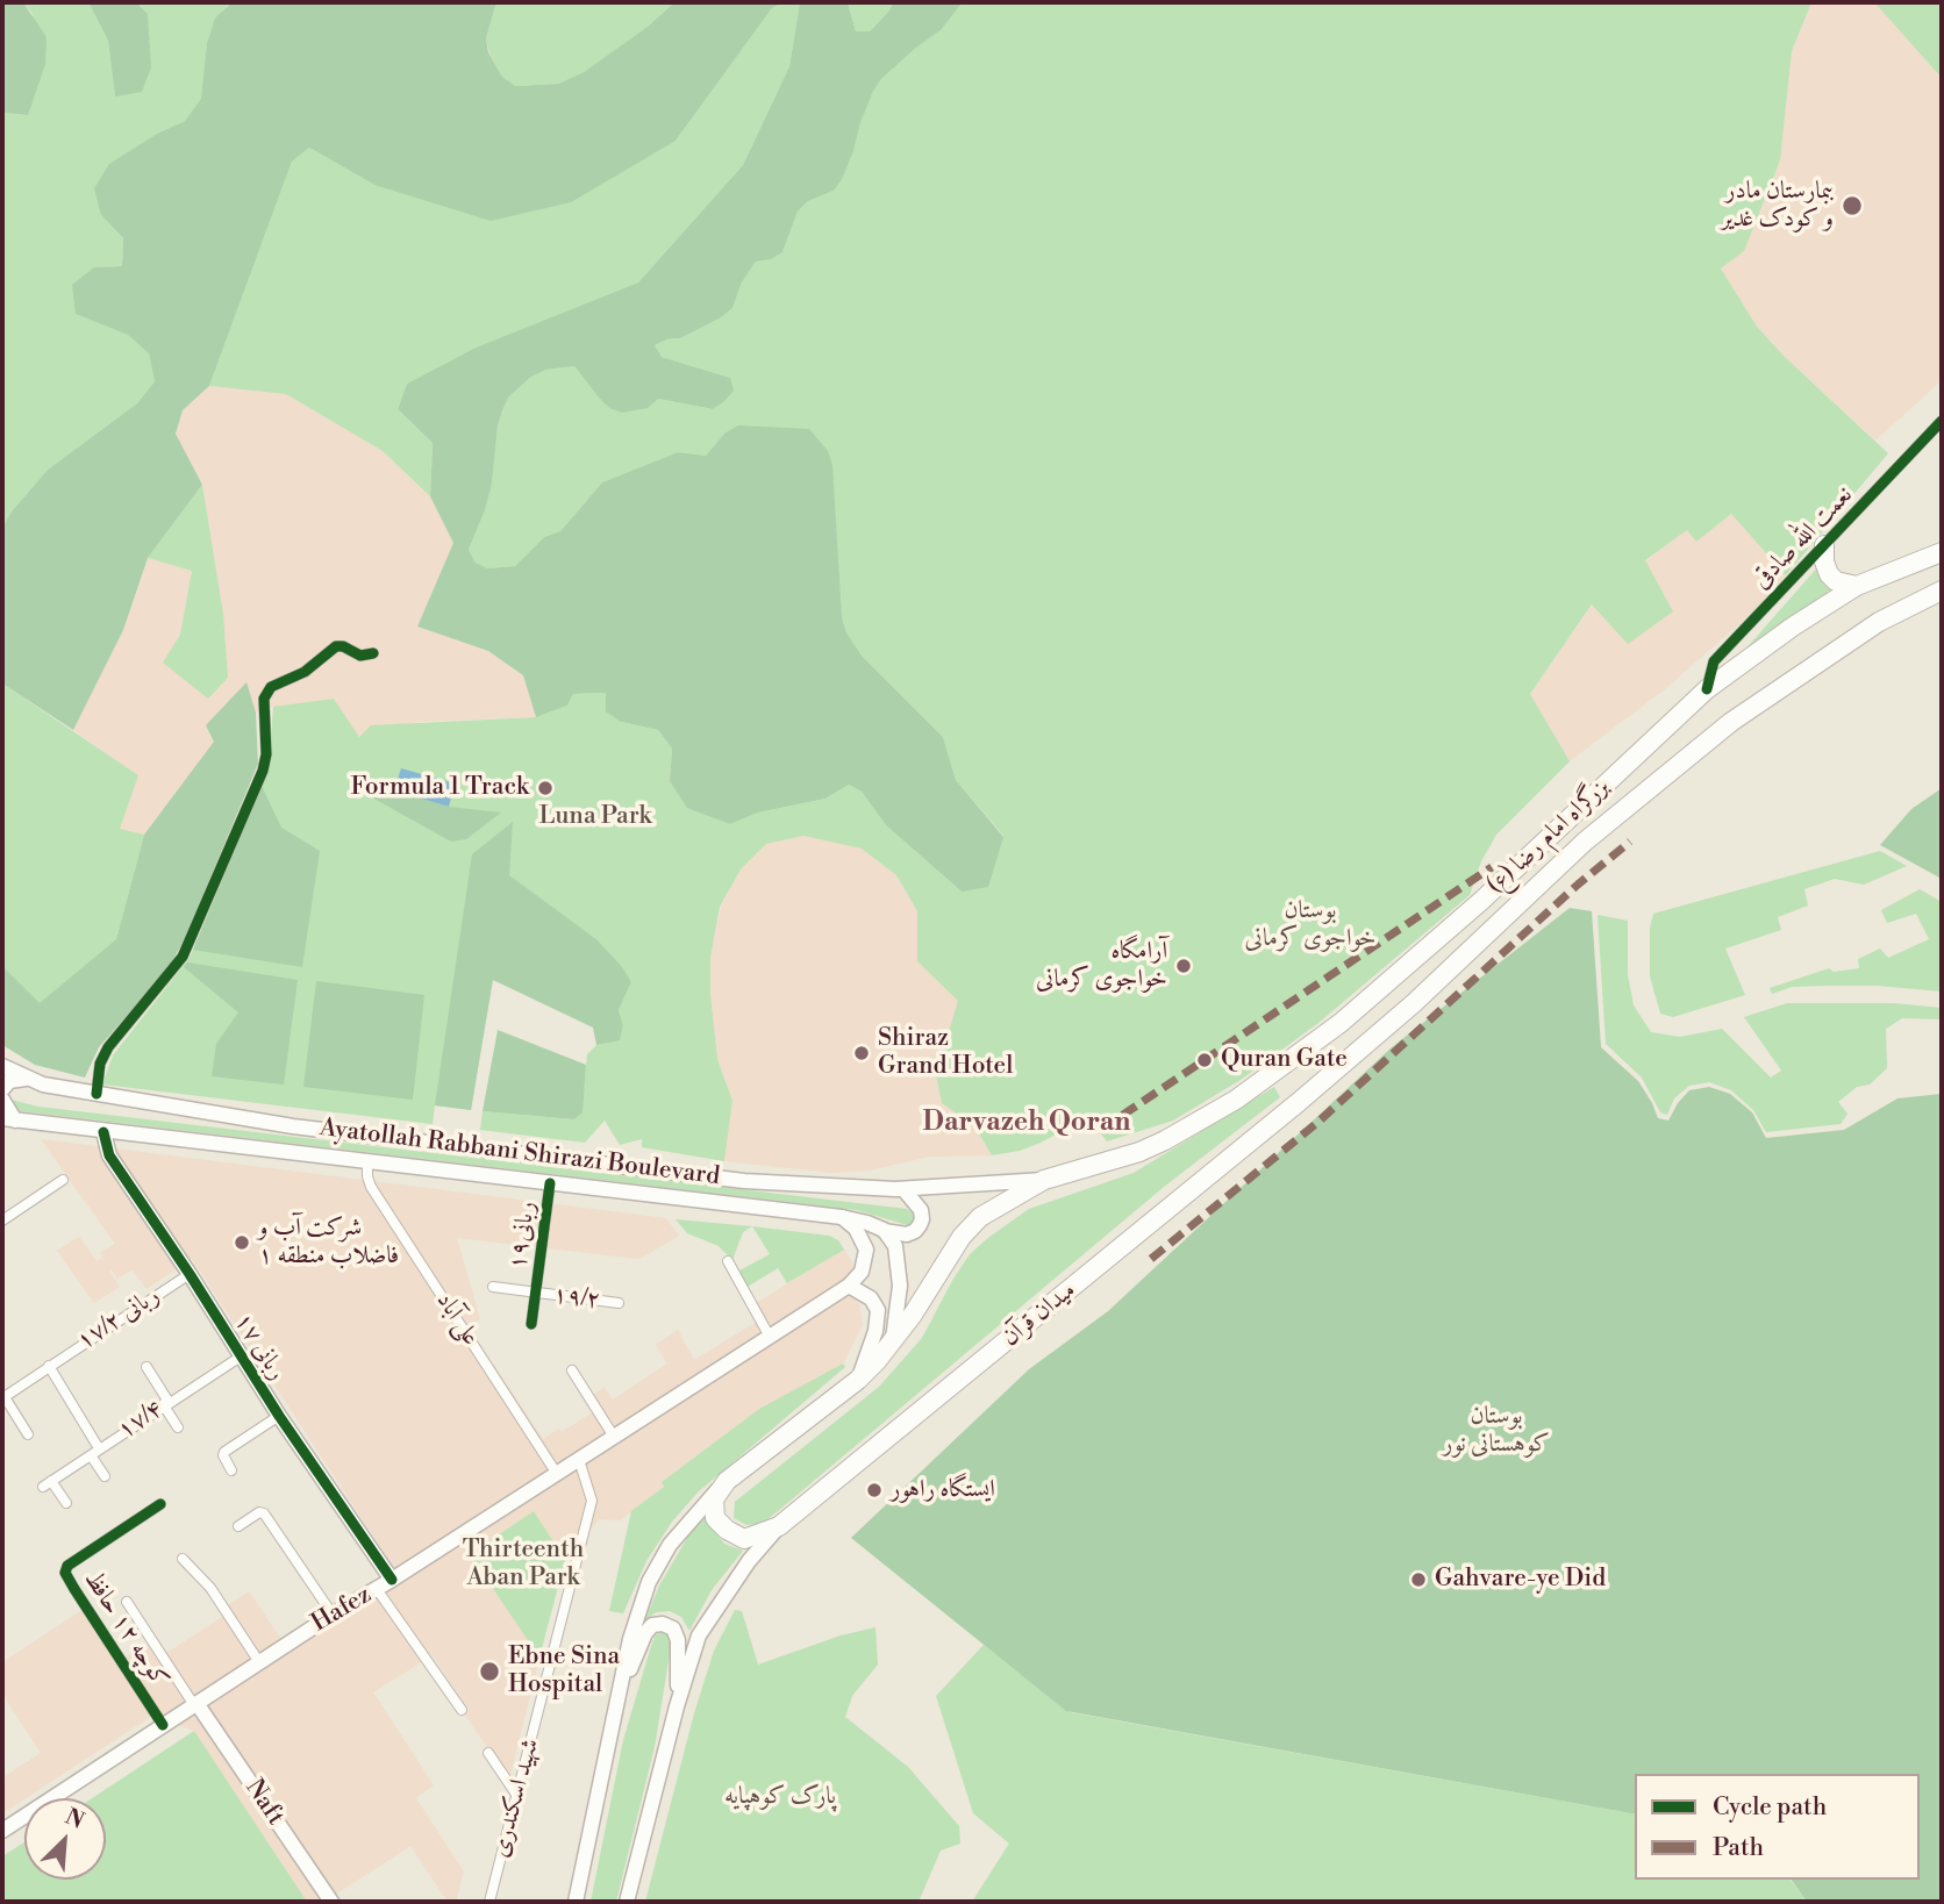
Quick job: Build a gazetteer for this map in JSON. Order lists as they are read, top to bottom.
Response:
{
  "streets": {
    "highway": ["بزرگراه امام رضا (ع)", "میدان قرآن"],
    "main road": [
      "Ayatollah Rabbani Shirazi Boulevard",
      "ربانی ۱۷",
      "Hafez",
      "Naft"
    ],
    "street": [
      "نعمت الله صادقی",
      "ربانی۱۹",
      "۱۹/۲",
      "ربانی ۱۷/۲",
      "علی آباد",
      "۱۷/۴",
      "کوچه ۱۲ حافظ",
      "شهید اسکندری"
    ]
  },
  "crossings": [
    ["نعمت الله صادقی", "بزرگراه امام رضا (ع)"],
    ["بزرگراه امام رضا (ع)", "Ayatollah Rabbani Shirazi Boulevard"],
    ["بزرگراه امام رضا (ع)", "میدان قرآن"],
    ["Ayatollah Rabbani Shirazi Boulevard", "ربانی۱۹"],
    ["Ayatollah Rabbani Shirazi Boulevard", "علی آباد"],
    ["Ayatollah Rabbani Shirazi Boulevard", "ربانی ۱۷"],
    ["ربانی۱۹", "۱۹/۲"],
    ["ربانی ۱۷/۲", "ربانی ۱۷"],
    ["علی آباد", "Hafez"],
    ["ربانی ۱۷", "۱۷/۴"],
    ["ربانی ۱۷", "Hafez"],
    ["Hafez", "کوچه ۱۲ حافظ"],
    ["Hafez", "شهید اسکندری"],
    ["Hafez", "Naft"]
  ],
  "districts": ["Darvazeh Qoran"],
  "parks": [
    "Luna Park",
    "بوستان خواجوی کرمانی",
    "بوستان کوهستانی نور",
    "Thirteenth Aban Park",
    "پارک کوهپایه"
  ],
  "places": [
    "ببمارستان مادر و کودک غدیر",
    "Formula 1 Track",
    "آرامگاه خواجوی کرمانی",
    "Shiraz Grand Hotel",
    "Quran Gate",
    "شرکت آب و فاضلاب منطقه ۱",
    "ایستگاه راهور",
    "Gahvare-ye Did",
    "Ebne Sina Hospital"
  ],
  "legend": ["Cycle path", "Path"],
  "north": "top right"
}
